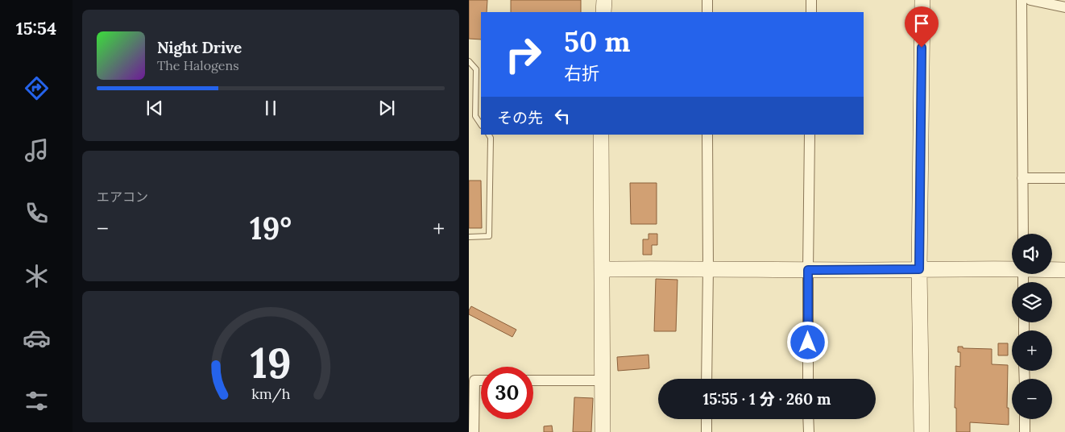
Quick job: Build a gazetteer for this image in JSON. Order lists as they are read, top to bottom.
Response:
{
  "page": {
    "tabs": "15:54",
    "turn": ["50 m", "右折"],
    "song": ["Night Drive", "The Halogens"],
    "then": "その先",
    "tile": "エアコン",
    "heat": ["−", "19°", "+"],
    "map_buttons": ["+", "−"],
    "limit": "30",
    "trip": "15:55 · 1 分 · 260 m",
    "gauge": ["19", "km/h"]
  }
}
